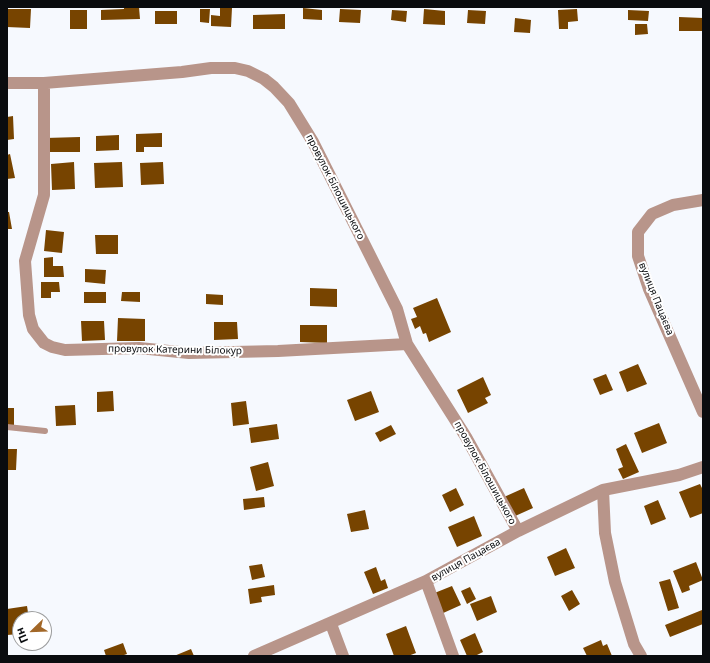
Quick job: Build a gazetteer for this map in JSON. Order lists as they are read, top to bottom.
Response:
{
  "streets": {
    "street": ["провулок Білошицького", "вулиця Пацаєва", "провулок Катерини Білокур"]
  },
  "crossings": [
    ["провулок Білошицького", "вулиця Пацаєва"],
    ["провулок Білошицького", "провулок Катерини Білокур"]
  ],
  "north": "bottom left"
}
